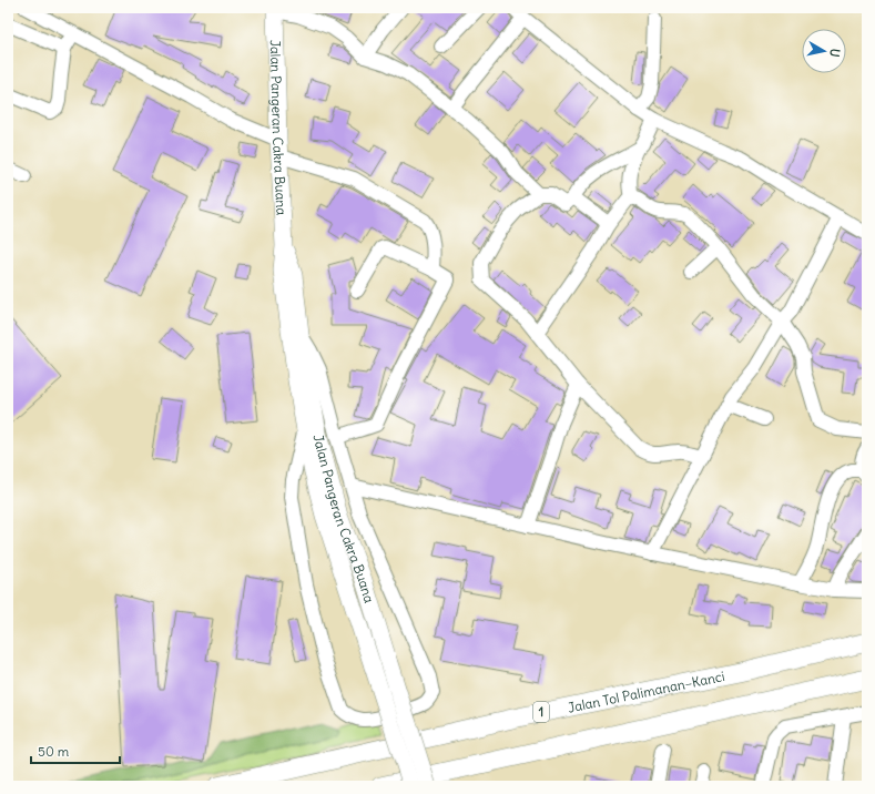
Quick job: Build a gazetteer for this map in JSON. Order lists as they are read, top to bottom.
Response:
{
  "streets": {
    "highway": ["Jalan Tol Palimanan–Kanci", "1"],
    "main road": ["Jalan Pangeran Cakra Buana"]
  },
  "scale_bar": "50 m",
  "north": "right"
}
